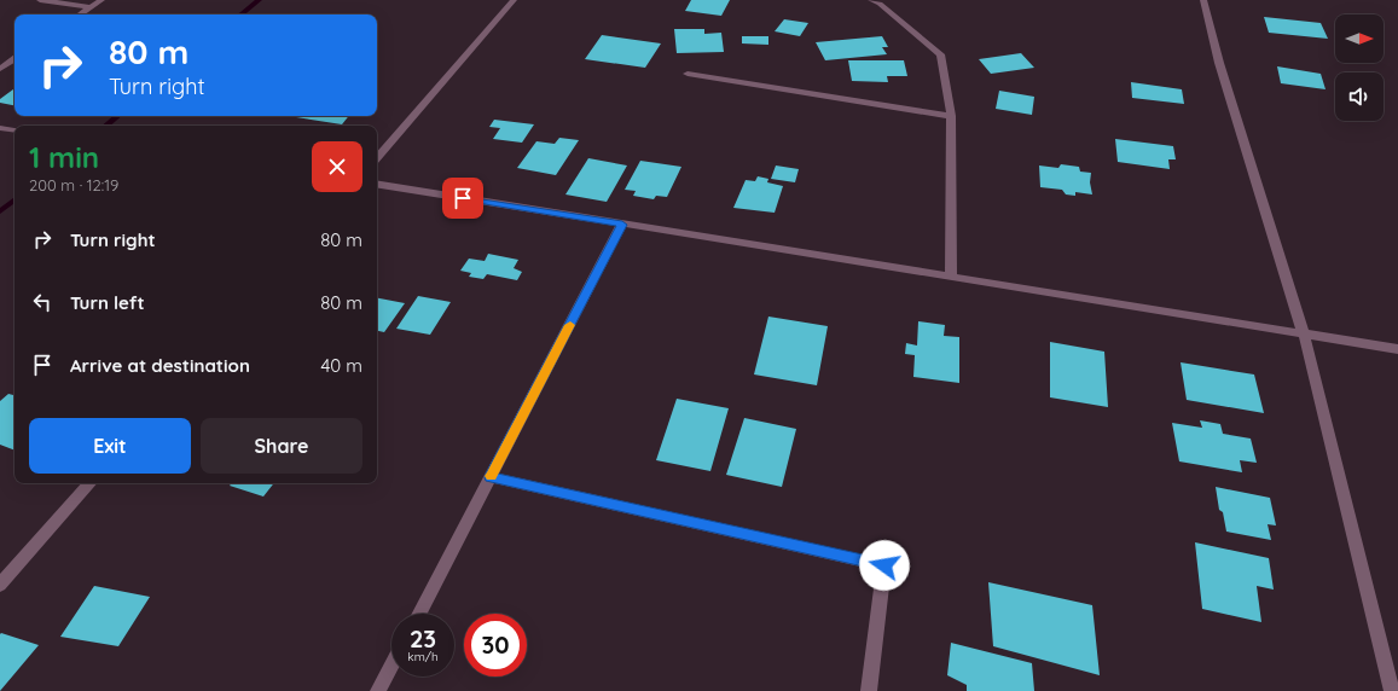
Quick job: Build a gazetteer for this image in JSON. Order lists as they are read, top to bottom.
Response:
{
  "north": "right",
  "page": {
    "turn": ["80 m", "Turn right"],
    "heading": ["1 min", "200 m · 12:19"],
    "list": [
      {
        "name": "Turn right",
        "value": "80 m"
      },
      {
        "name": "Turn left",
        "value": "80 m"
      },
      {
        "name": "Arrive at destination",
        "value": "40 m"
      }
    ],
    "buttons": ["Exit", "Share"],
    "speed": "23 km/h",
    "limit": "30"
  }
}
